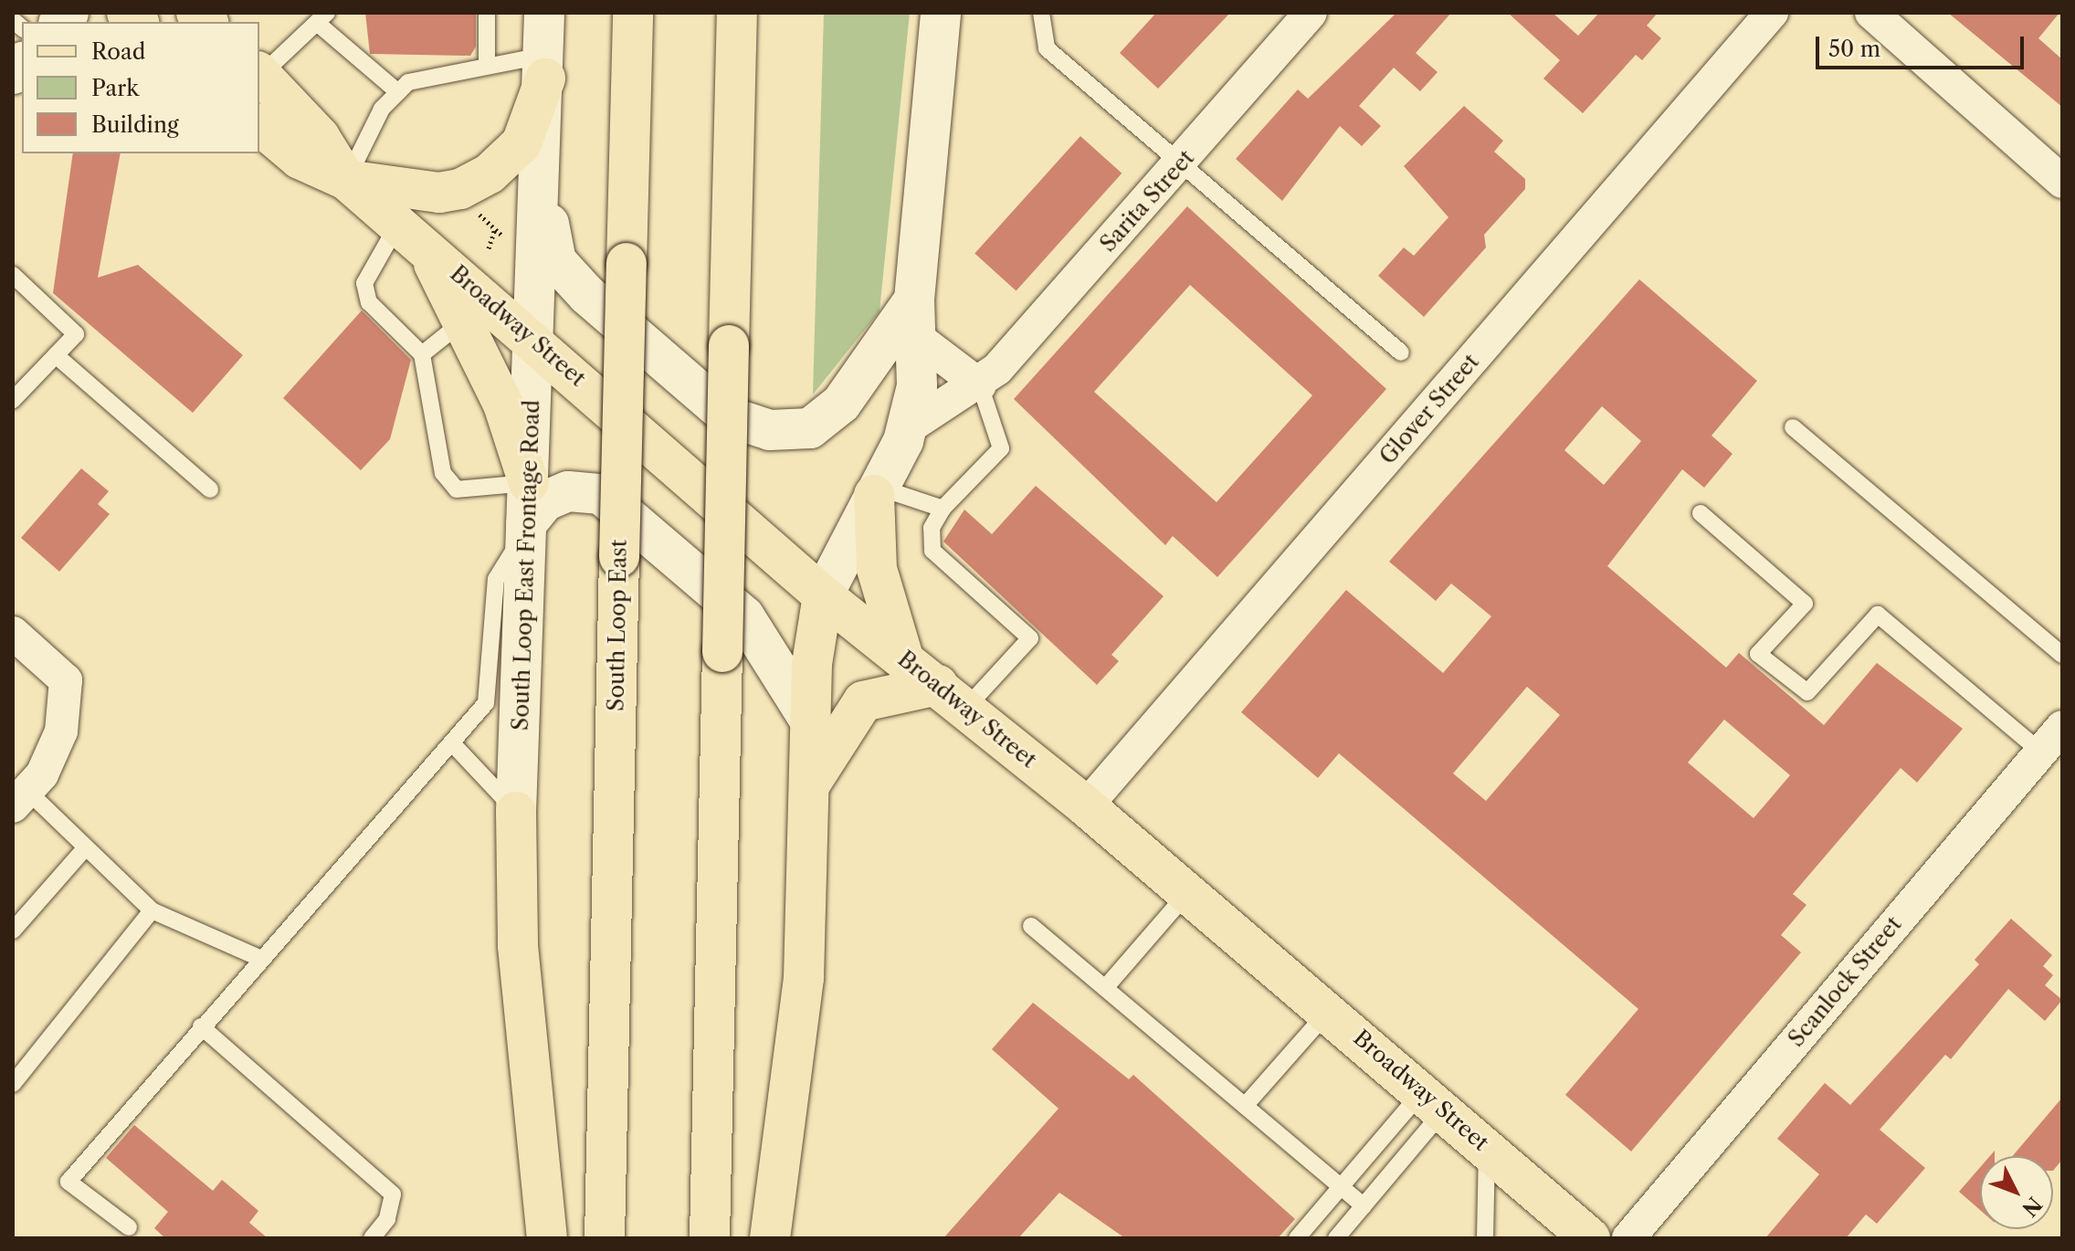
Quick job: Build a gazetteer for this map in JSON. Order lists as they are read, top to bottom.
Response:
{
  "streets": {
    "main road": ["Broadway Street", "South Loop East Frontage Road", "South Loop East"],
    "street": ["Sarita Street", "Glover Street", "Scanlock Street"]
  },
  "crossings": [
    ["Broadway Street", "Glover Street"],
    ["Broadway Street", "South Loop East Frontage Road"]
  ],
  "legend": ["Road", "Park", "Building"],
  "scale_bar": "50 m",
  "north": "bottom right"
}
